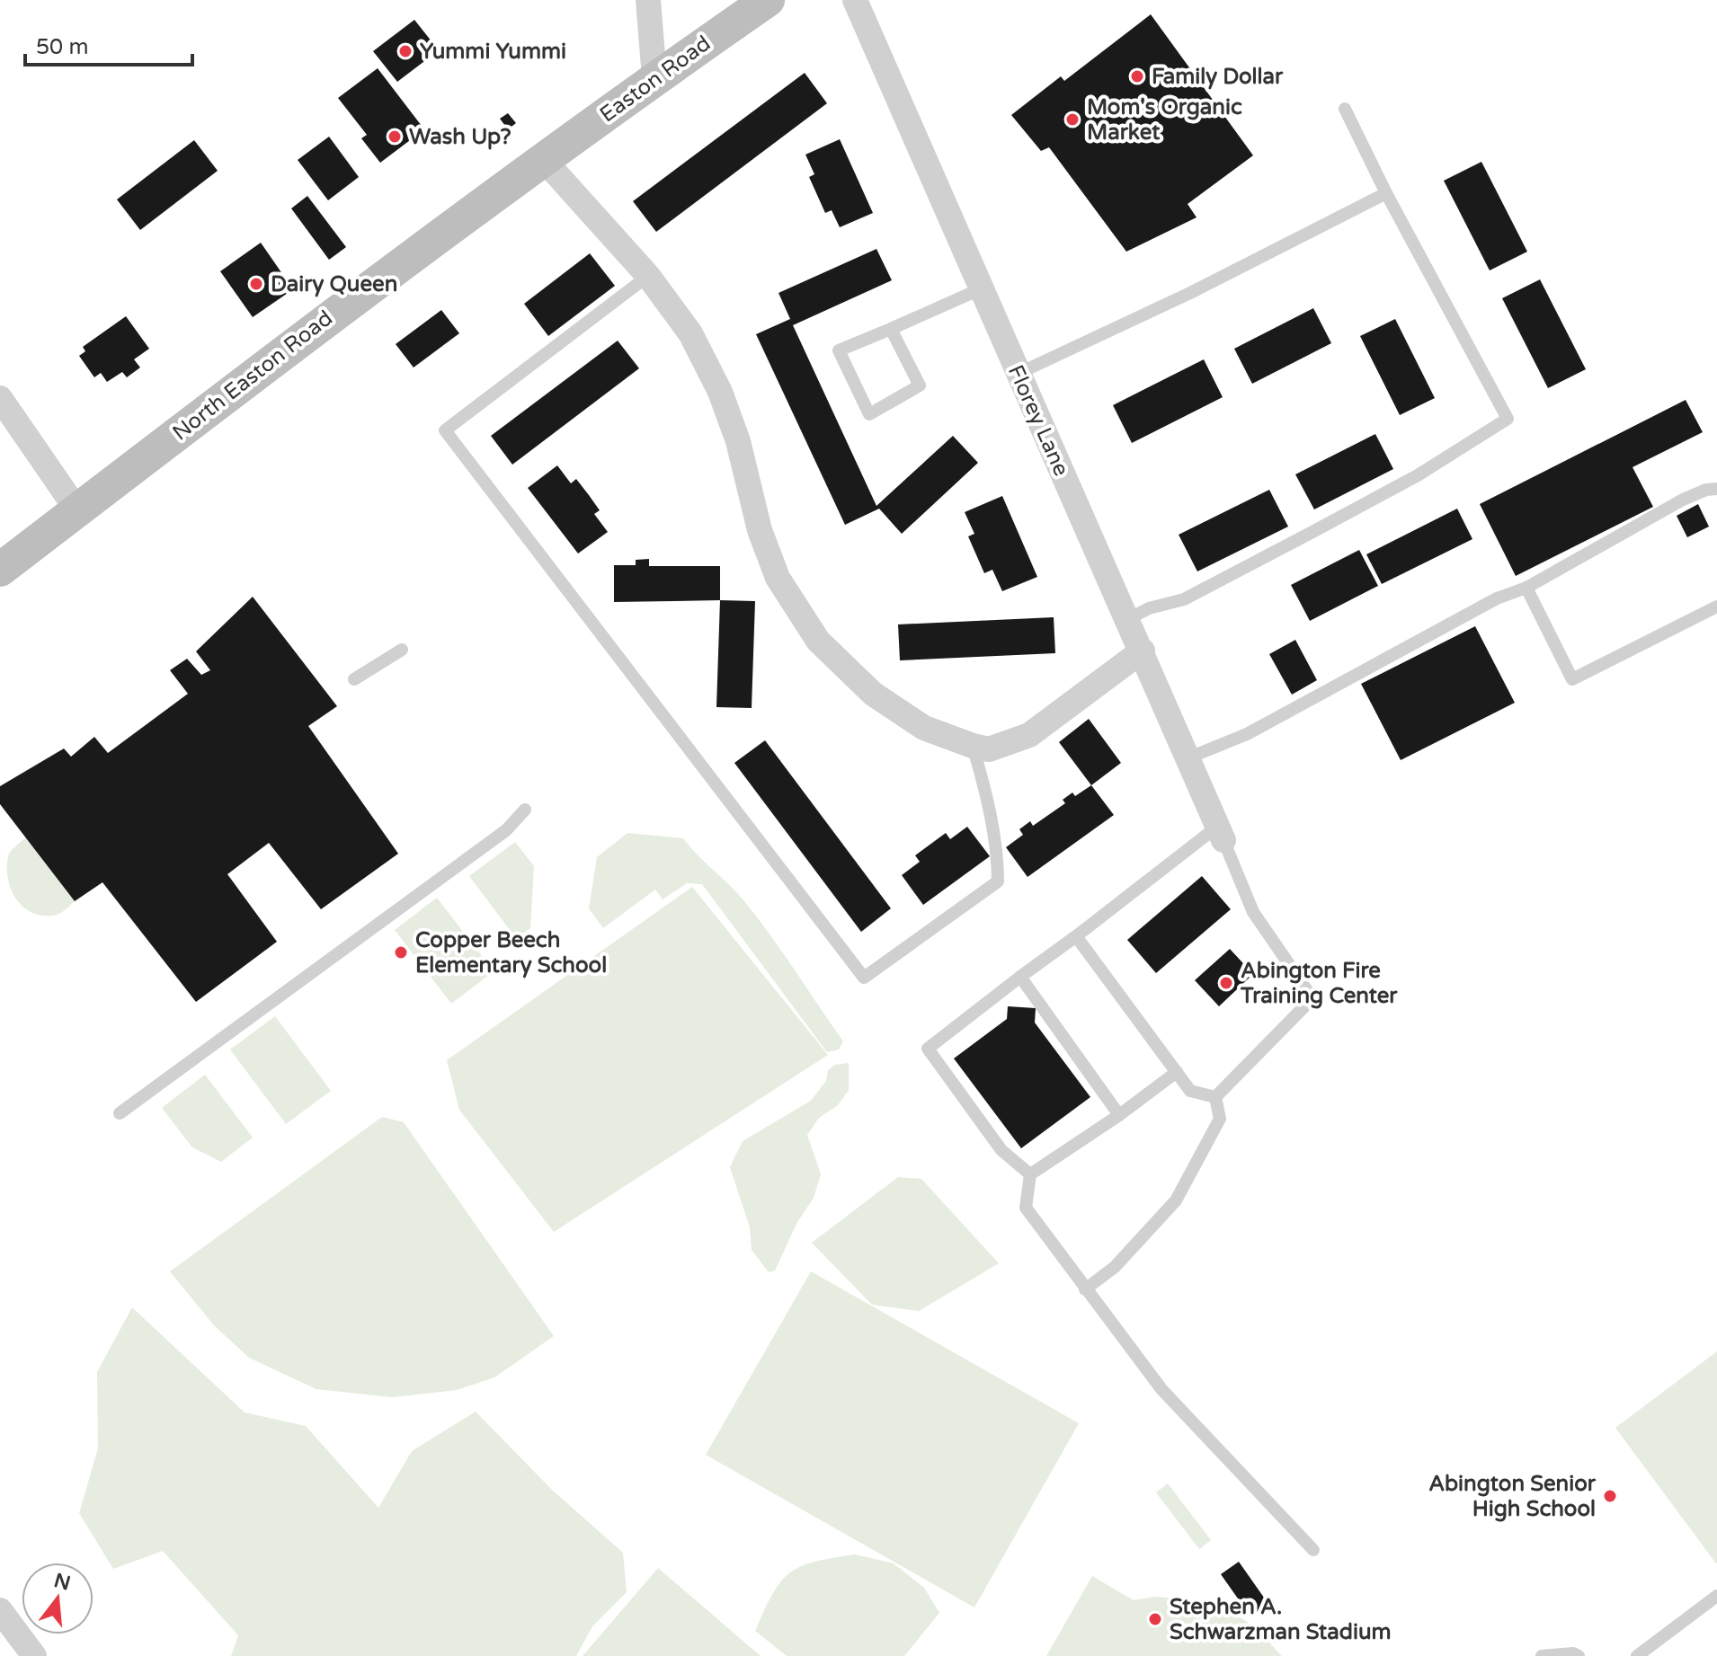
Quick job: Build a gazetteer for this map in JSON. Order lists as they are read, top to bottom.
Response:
{
  "streets": {
    "main road": ["Easton Road", "North Easton Road"],
    "street": ["Florey Lane"]
  },
  "crossings": [
    ["Easton Road", "North Easton Road"]
  ],
  "places": [
    "Yummi Yummi",
    "Family Dollar",
    "Mom's Organic Market",
    "Wash Up?",
    "Dairy Queen",
    "Copper Beech Elementary School",
    "Abington Fire Training Center",
    "Abington Senior High School",
    "Stephen A. Schwarzman Stadium"
  ],
  "scale_bar": "50 m",
  "north": "top"
}
